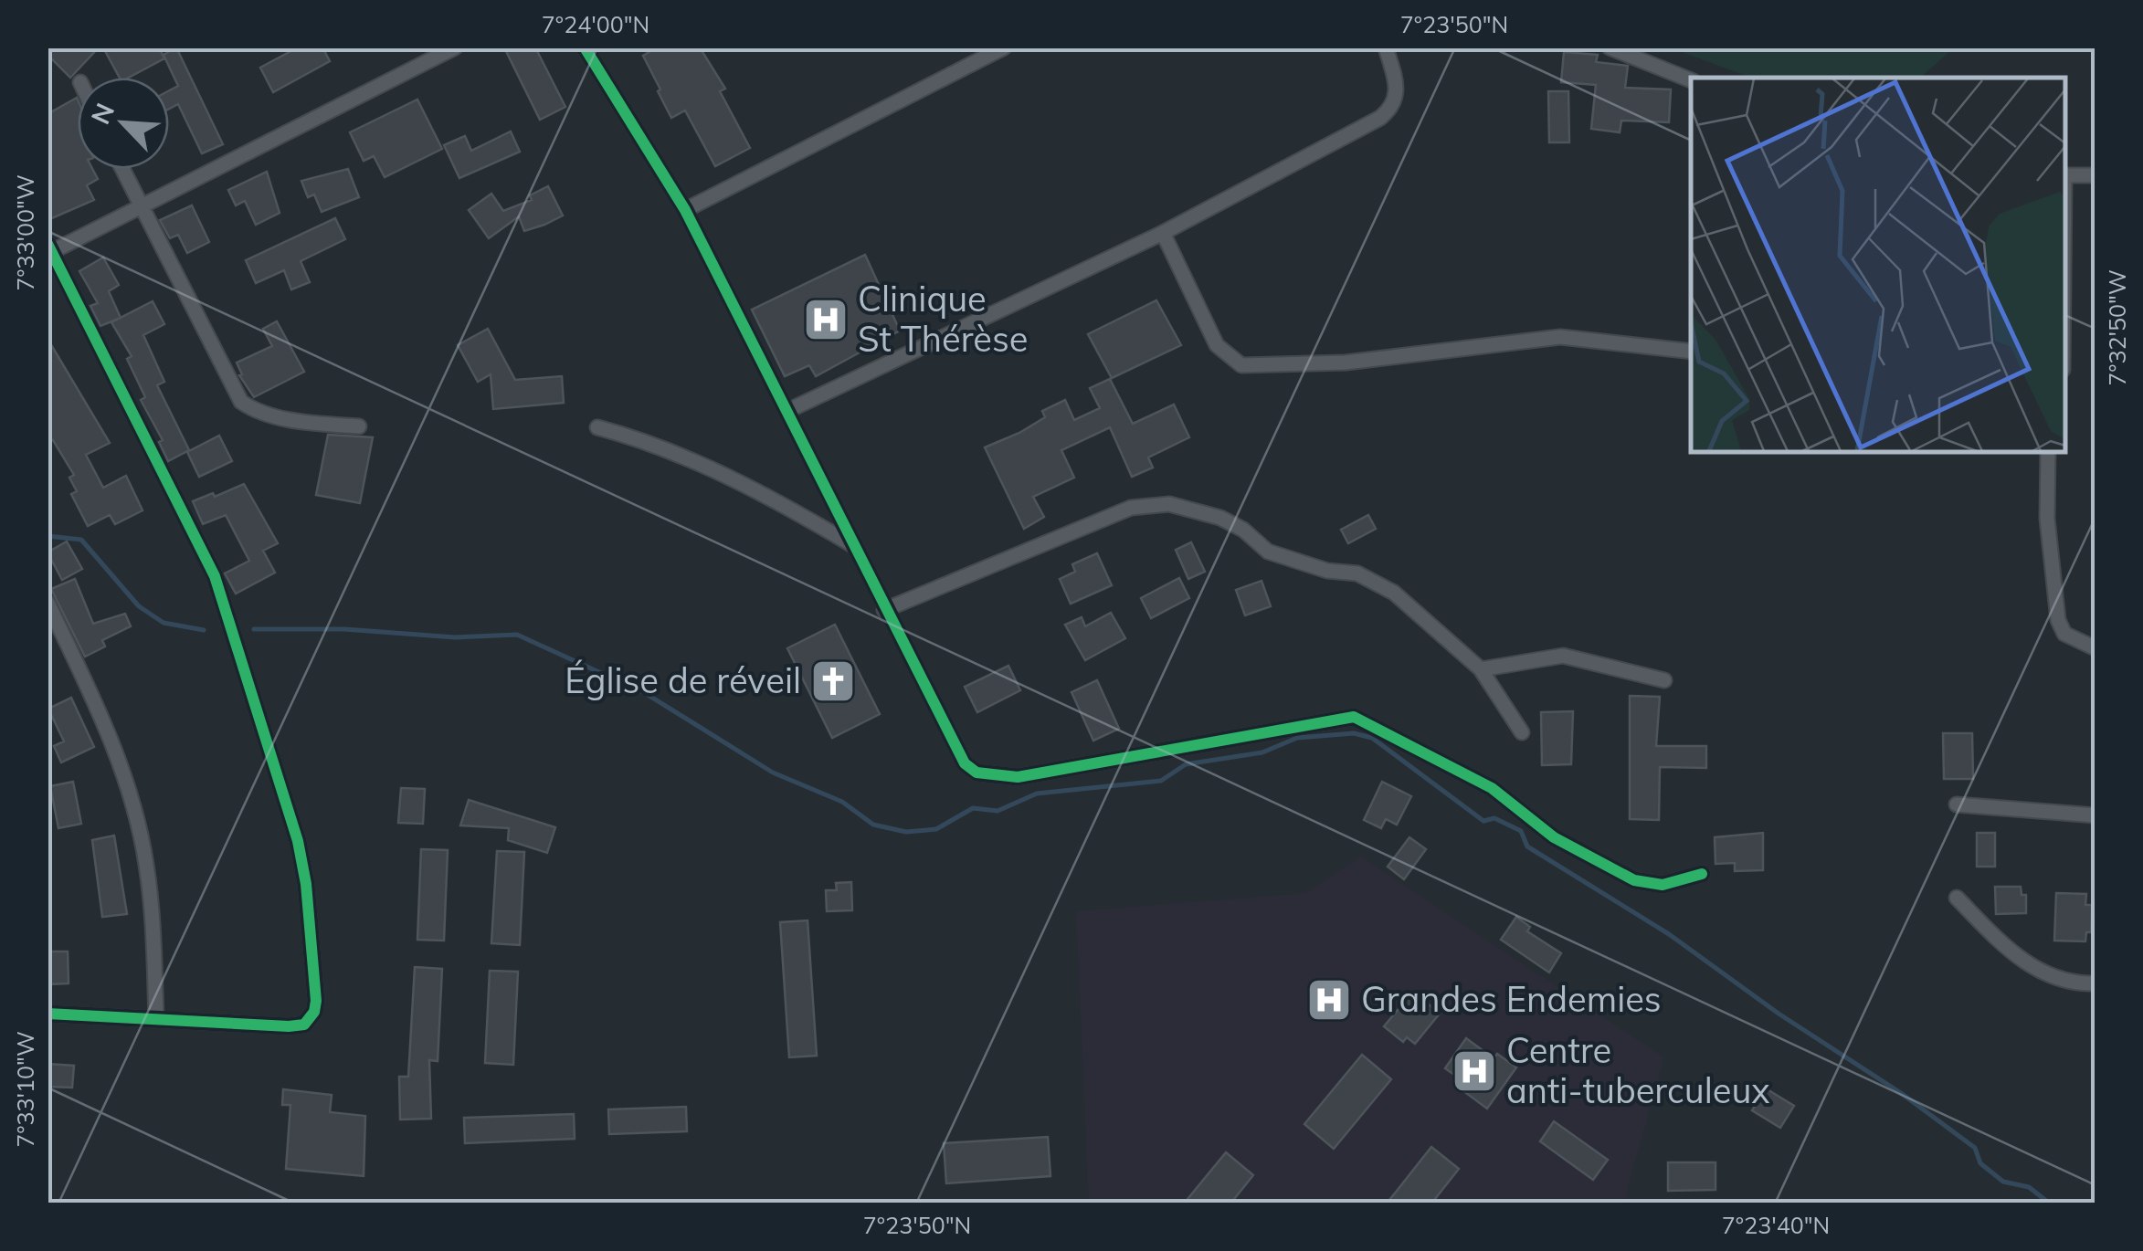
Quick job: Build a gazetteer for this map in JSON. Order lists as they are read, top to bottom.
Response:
{
  "places": {
    "hospital": ["Clinique St Thérèse", "Grandes Endemies", "Centre anti-tuberculeux"],
    "church": ["Église de réveil"]
  },
  "north": "top left",
  "coordinates": [
    "7°24'00\"N",
    "7°23'50\"N",
    "7°33'00\"W",
    "7°32'50\"W",
    "7°33'10\"W",
    "7°23'40\"N"
  ]
}
